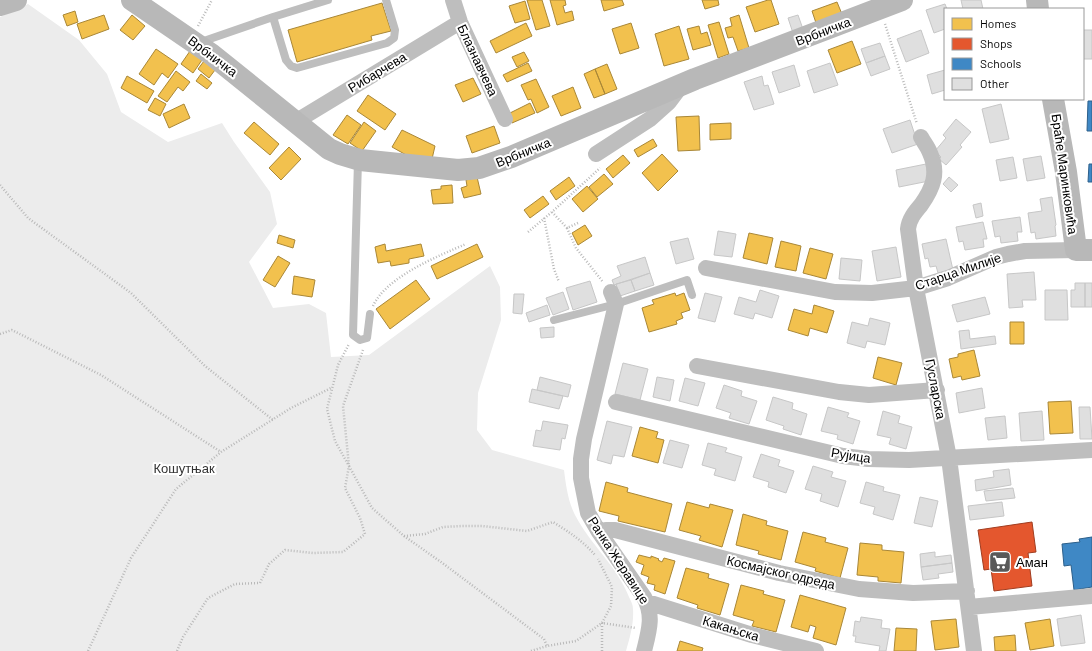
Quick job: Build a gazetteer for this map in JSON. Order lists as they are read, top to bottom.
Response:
{
  "streets": {
    "street": [
      "Врбничка",
      "Блазнавчева",
      "Рибарчева",
      "Браће Маринковића",
      "Старца Милије",
      "Гусларска",
      "Рујица",
      "Ранка Жеравице",
      "Космајског одреда",
      "Какањска"
    ]
  },
  "crossings": [
    ["Врбничка", "Рибарчева"],
    ["Блазнавчева", "Рибарчева"],
    ["Браће Маринковића", "Старца Милије"],
    ["Старца Милије", "Гусларска"],
    ["Гусларска", "Рујица"],
    ["Гусларска", "Космајског одреда"],
    ["Ранка Жеравице", "Космајског одреда"],
    ["Ранка Жеравице", "Какањска"]
  ],
  "parks": ["Кошутњак"],
  "places": {
    "supermarket": ["Аман"]
  },
  "legend": [
    "Homes",
    "Shops",
    "Schools",
    "Other"
  ]
}
